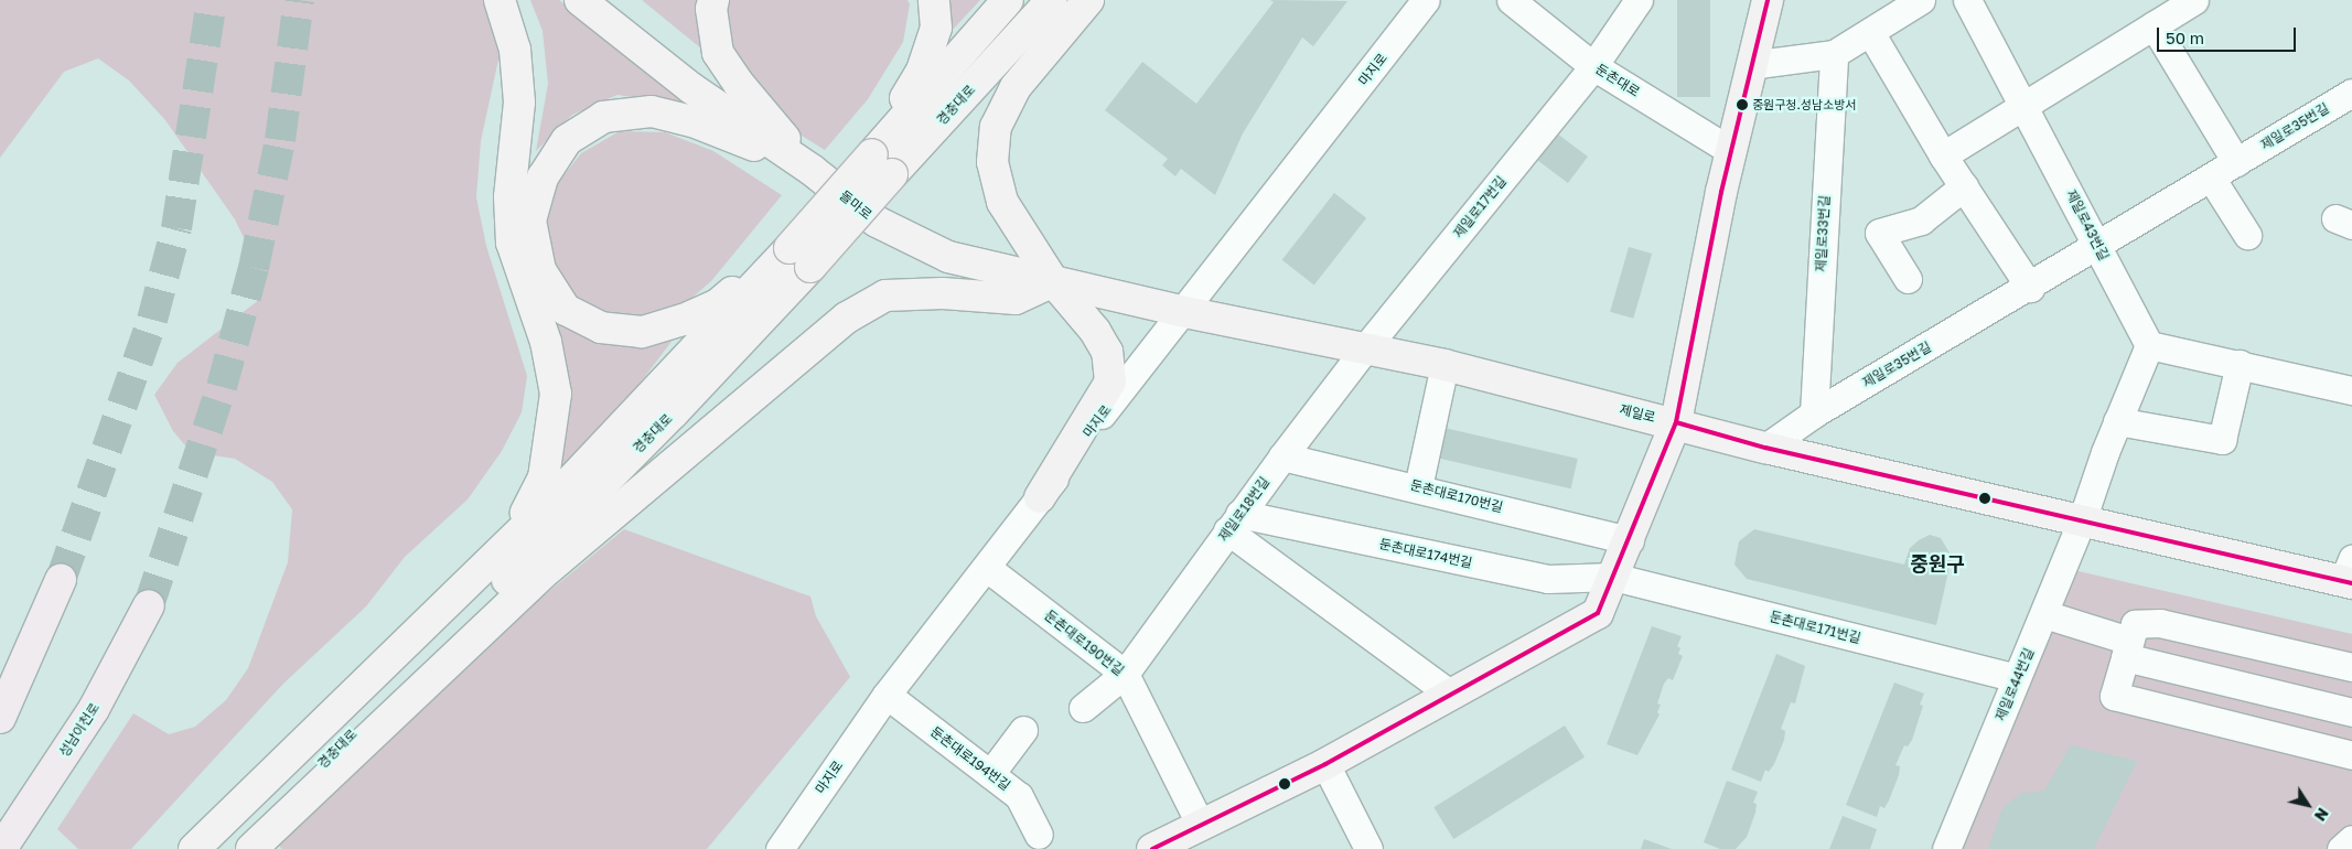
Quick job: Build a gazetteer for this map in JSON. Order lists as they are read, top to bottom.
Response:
{
  "streets": {
    "highway": ["성남이천로"],
    "main road": ["경충대로", "돌마로", "제일로"],
    "street": [
      "마지로",
      "둔촌대로",
      "제일로35번길",
      "제일로17번길",
      "제일로43번길",
      "제일로33번길",
      "둔촌대로170번길",
      "제일로18번길",
      "둔촌대로174번길",
      "둔촌대로171번길",
      "둔촌대로190번길",
      "제일로44번길",
      "둔촌대로194번길"
    ]
  },
  "crossings": [
    ["마지로", "돌마로"],
    ["마지로", "제일로"],
    ["마지로", "둔촌대로190번길"],
    ["마지로", "둔촌대로194번길"],
    ["둔촌대로", "제일로17번길"],
    ["제일로35번길", "제일로43번길"],
    ["제일로35번길", "제일로33번길"],
    ["제일로35번길", "제일로"],
    ["돌마로", "제일로"],
    ["제일로17번길", "제일로"],
    ["제일로17번길", "제일로18번길"],
    ["제일로", "제일로18번길"],
    ["제일로", "제일로44번길"],
    ["둔촌대로170번길", "제일로18번길"],
    ["제일로18번길", "둔촌대로174번길"],
    ["제일로18번길", "둔촌대로190번길"],
    ["둔촌대로174번길", "둔촌대로171번길"],
    ["둔촌대로171번길", "제일로44번길"]
  ],
  "districts": ["중원구"],
  "places": ["중원구청.성남소방서"],
  "scale_bar": "50 m",
  "north": "bottom right"
}
